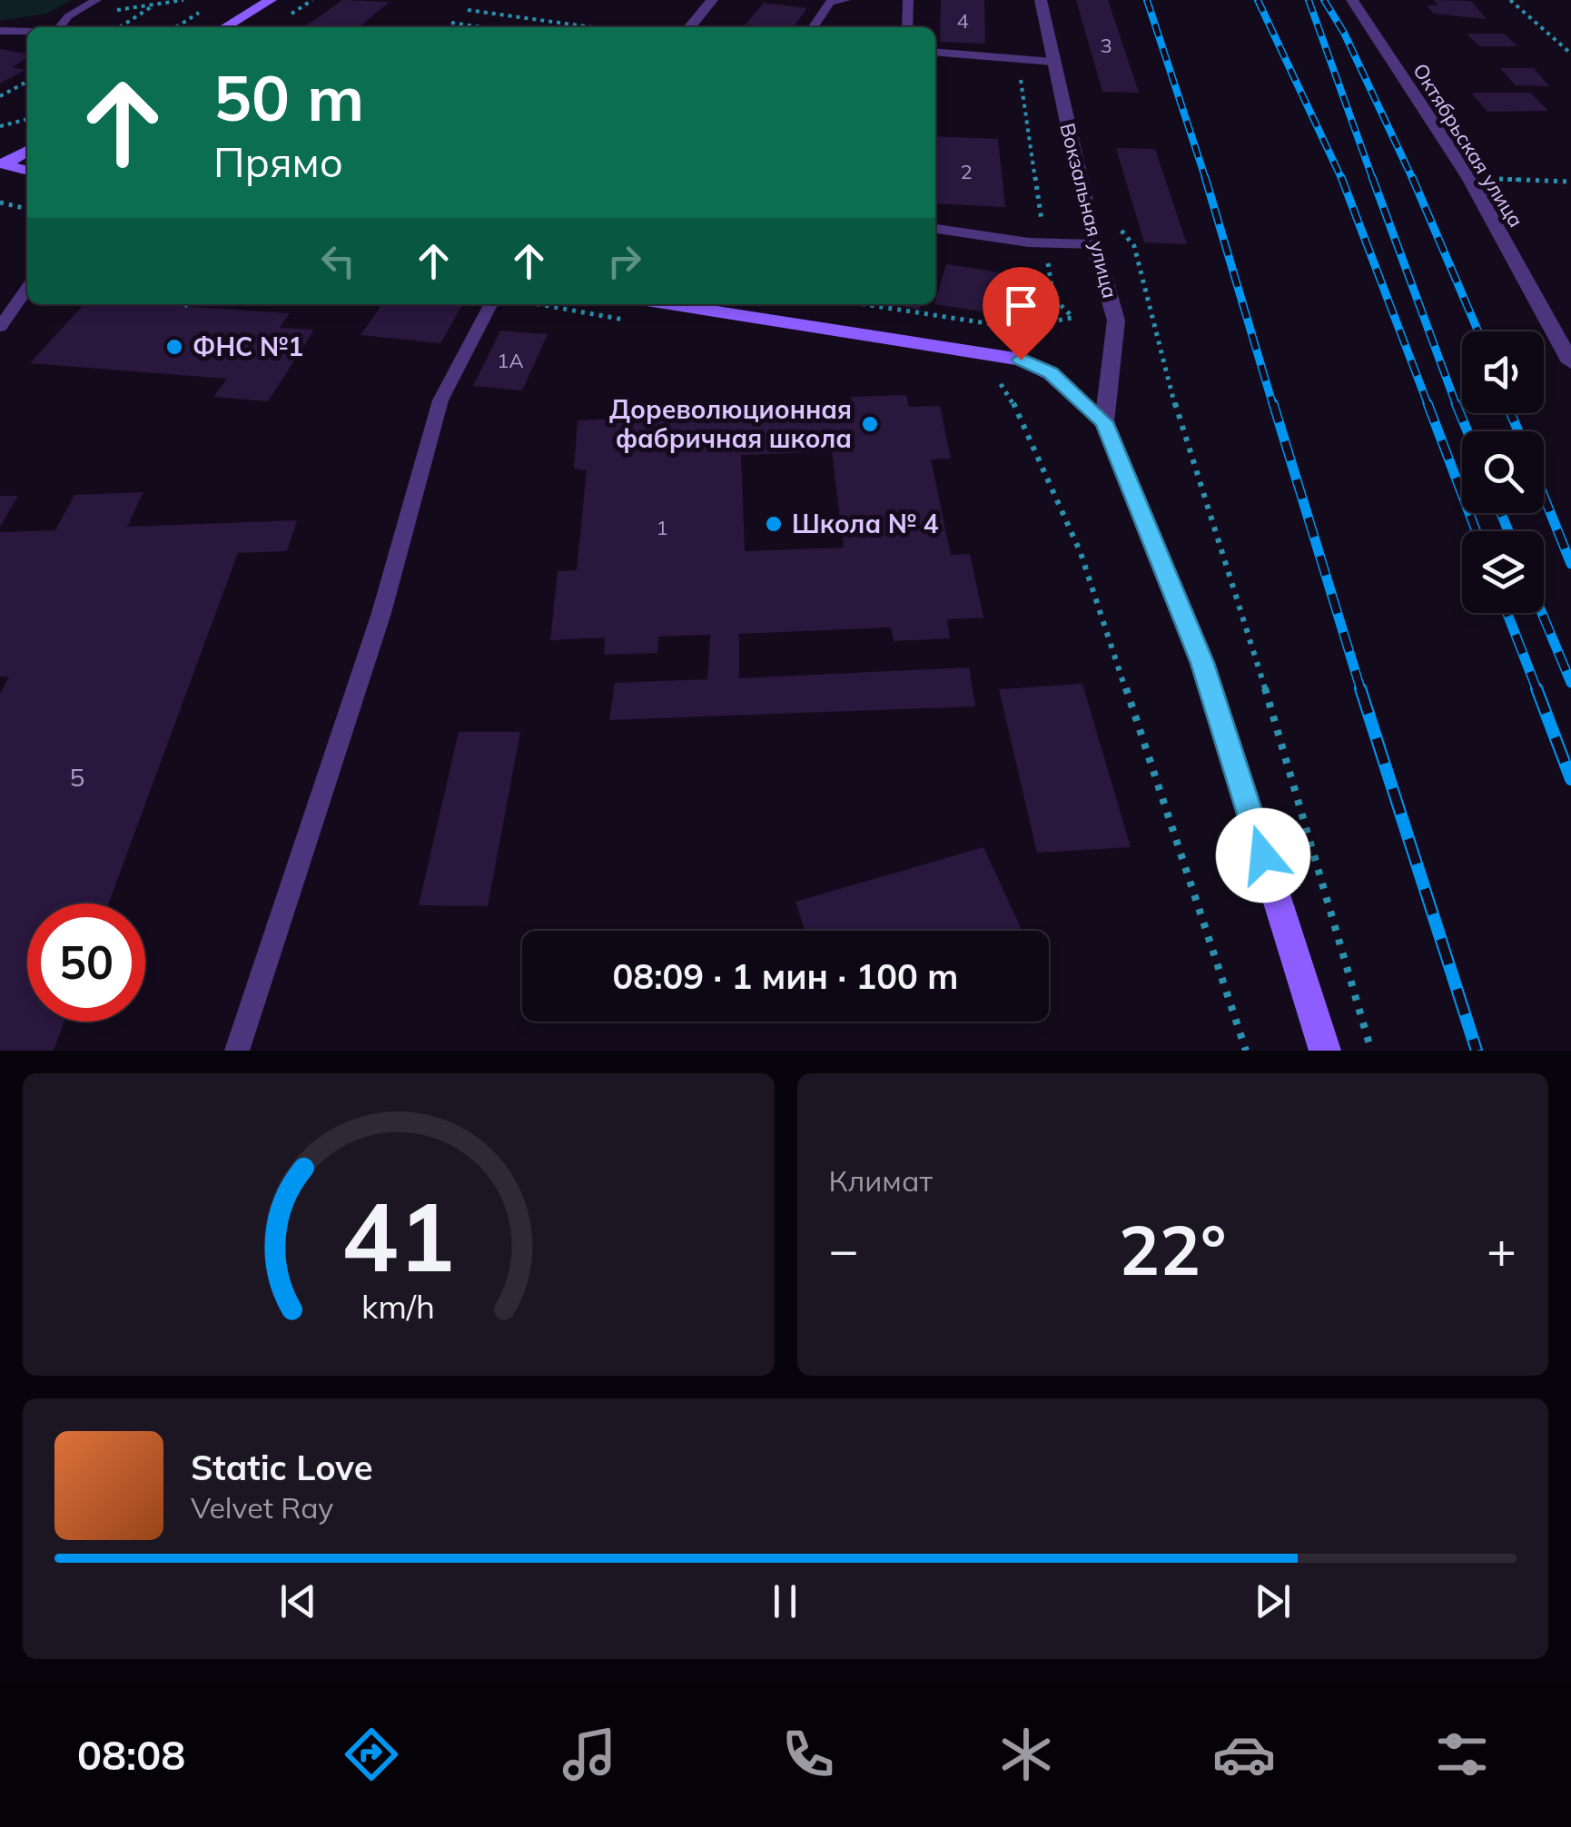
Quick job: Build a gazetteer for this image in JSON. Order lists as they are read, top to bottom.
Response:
{
  "streets": {
    "street": ["Октябрьская улица", "Вокзальная улица"]
  },
  "places": ["ФНС №1", "Дореволюционная фабричная школа", "Школа № 4"],
  "house_numbers": [
    "4",
    "3",
    "2",
    "1А",
    "1",
    "5"
  ],
  "page": {
    "turn": ["50 m", "Прямо"],
    "limit": "50",
    "trip": "08:09 · 1 мин · 100 m",
    "tile": "Климат",
    "heat": ["−", "22°", "+"],
    "song": ["Static Love", "Velvet Ray"],
    "tabs": "08:08",
    "gauge": ["41", "km/h"]
  }
}
